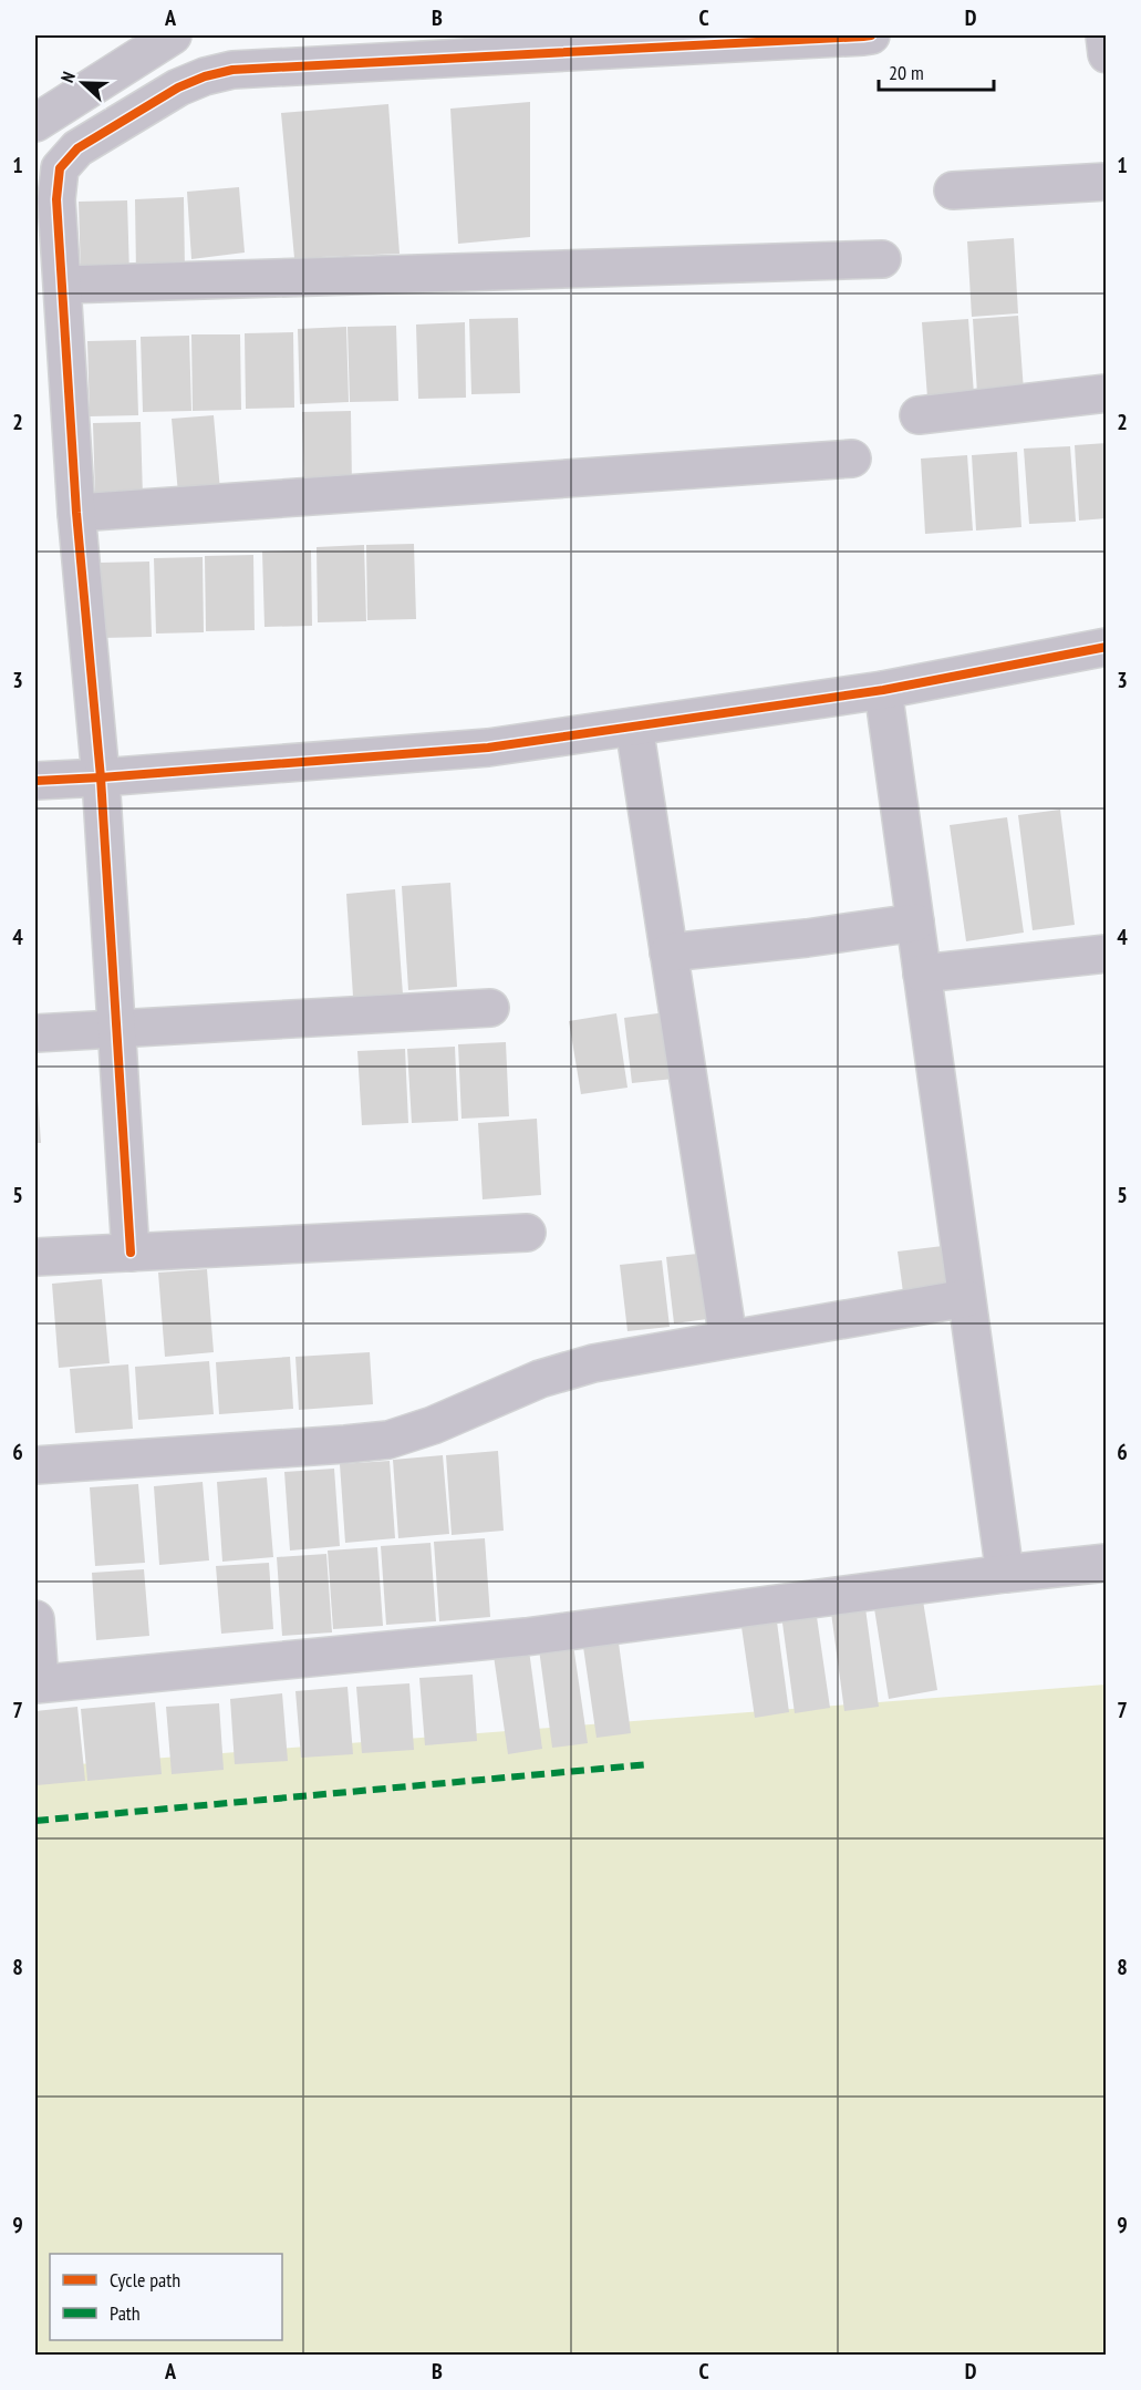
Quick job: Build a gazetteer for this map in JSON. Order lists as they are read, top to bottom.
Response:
{
  "legend": ["Cycle path", "Path"],
  "scale_bar": "20 m",
  "north": "left",
  "grid": {
    "columns": [
      "A",
      "B",
      "C",
      "D"
    ],
    "rows": [
      "1",
      "2",
      "3",
      "4",
      "5",
      "6",
      "7",
      "8",
      "9"
    ]
  }
}
